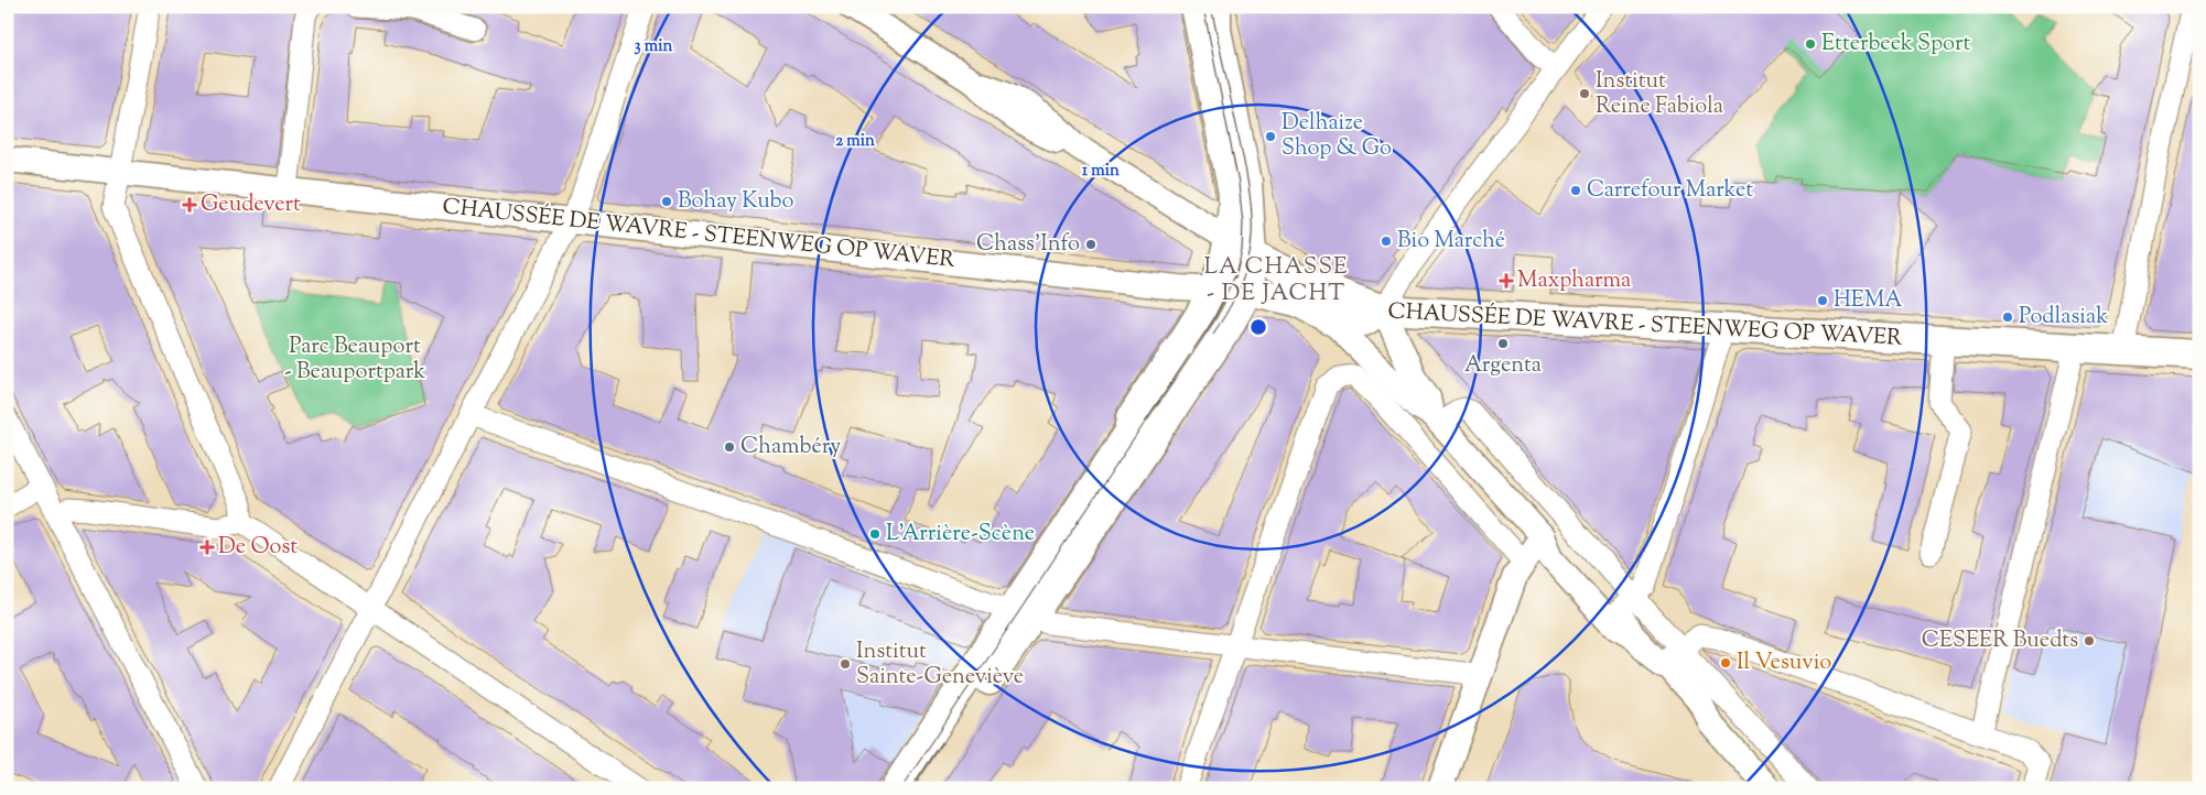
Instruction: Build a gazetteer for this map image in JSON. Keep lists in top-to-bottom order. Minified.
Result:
{"streets":{"main road":["CHAUSSÉE DE WAVRE - STEENWEG OP WAVER"]},"districts":["LA CHASSE - DE JACHT"],"parks":["Parc Beauport - Beauportpark"],"places":{"other":["Etterbeek Sport","Institut Reine Fabiola","Delhaize Shop & Go","Carrefour Market","Bohay Kubo","Bio Marché","Chass'Info","HEMA","Podlasiak","Argenta","Chambéry","L'Arrière-Scène","CESEER Buedts","Il Vesuvio","Institut Sainte-Geneviève"],"health":["Geudevert","Maxpharma","De Oost"]},"rings":["3 min","2 min","1 min"]}
